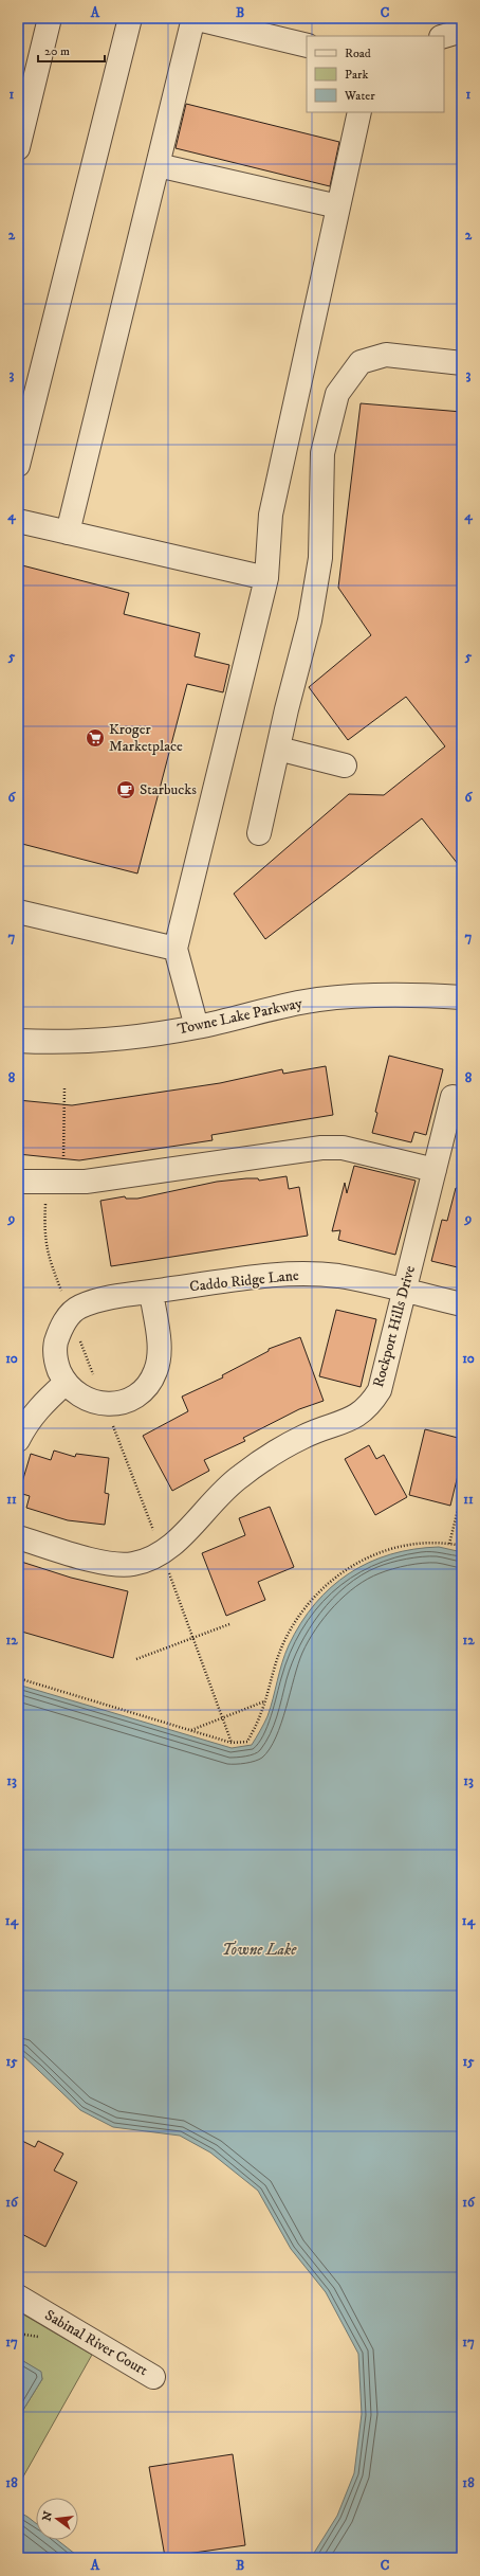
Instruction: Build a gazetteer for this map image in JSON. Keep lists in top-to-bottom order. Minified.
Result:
{"streets":{"street":["Towne Lake Parkway","Caddo Ridge Lane","Rockport Hills Drive","Sabinal River Court"]},"crossings":[["Caddo Ridge Lane","Rockport Hills Drive"]],"water":["Towne Lake"],"places":{"supermarket":["Kroger Marketplace"],"cafe":["Starbucks"]},"legend":["Road","Park","Water"],"scale_bar":"20 m","north":"left","grid":{"columns":["A","B","C"],"rows":["1","2","3","4","5","6","7","8","9","10","11","12","13","14","15","16","17","18"]}}
